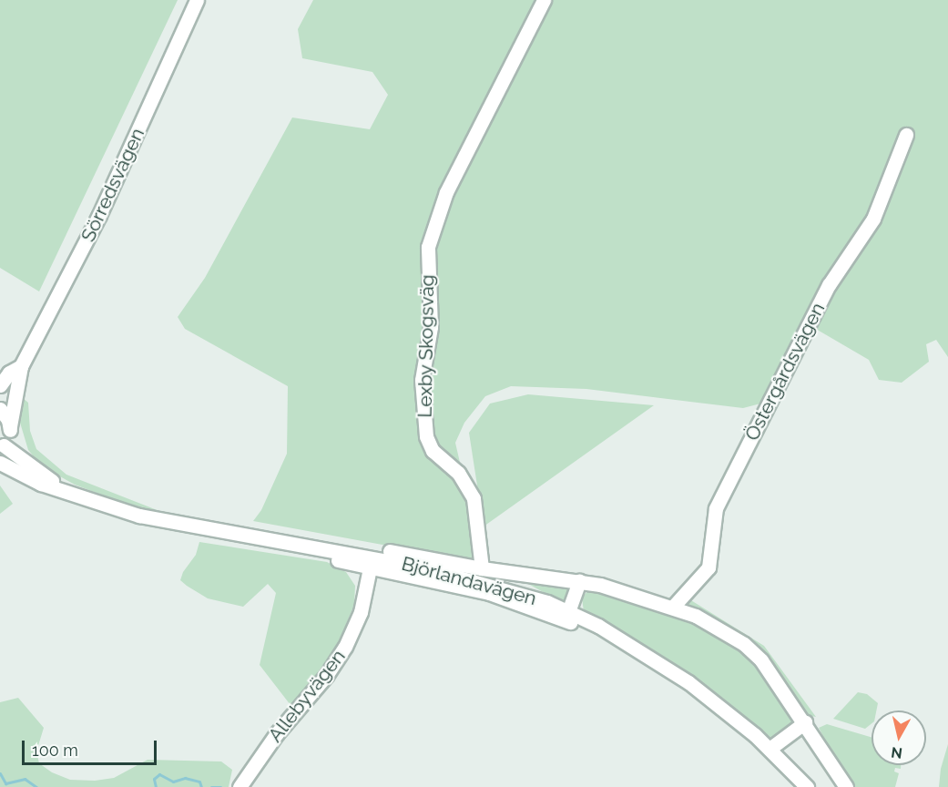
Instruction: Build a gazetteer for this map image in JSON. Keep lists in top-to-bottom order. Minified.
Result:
{"streets":{"street":["Sörredsvägen","Lexby Skogsväg","Östergårdsvägen","Björlandavägen","Allebyvägen"]},"crossings":[["Sörredsvägen","Björlandavägen"],["Lexby Skogsväg","Björlandavägen"],["Björlandavägen","Allebyvägen"]],"scale_bar":"100 m","north":"bottom"}
